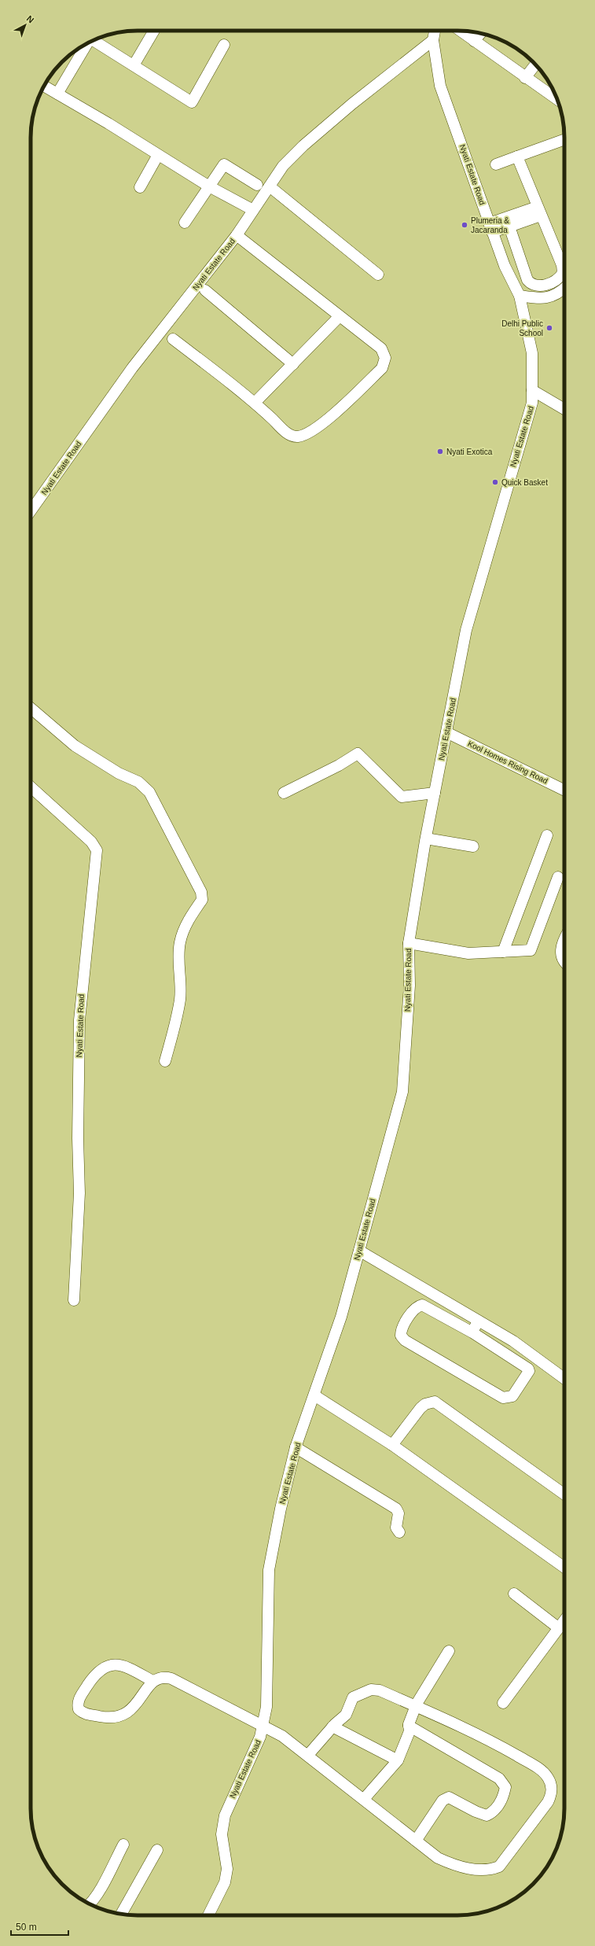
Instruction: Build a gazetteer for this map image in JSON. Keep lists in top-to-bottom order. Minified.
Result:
{"streets":{"street":["Nyati Estate Road","Kool Homes Rising Road"]},"crossings":[["Nyati Estate Road","Kool Homes Rising Road"]],"places":["Plumeria & Jacaranda","Delhi Public School","Nyati Exotica","Quick Basket"],"scale_bar":"50 m","north":"top right"}
